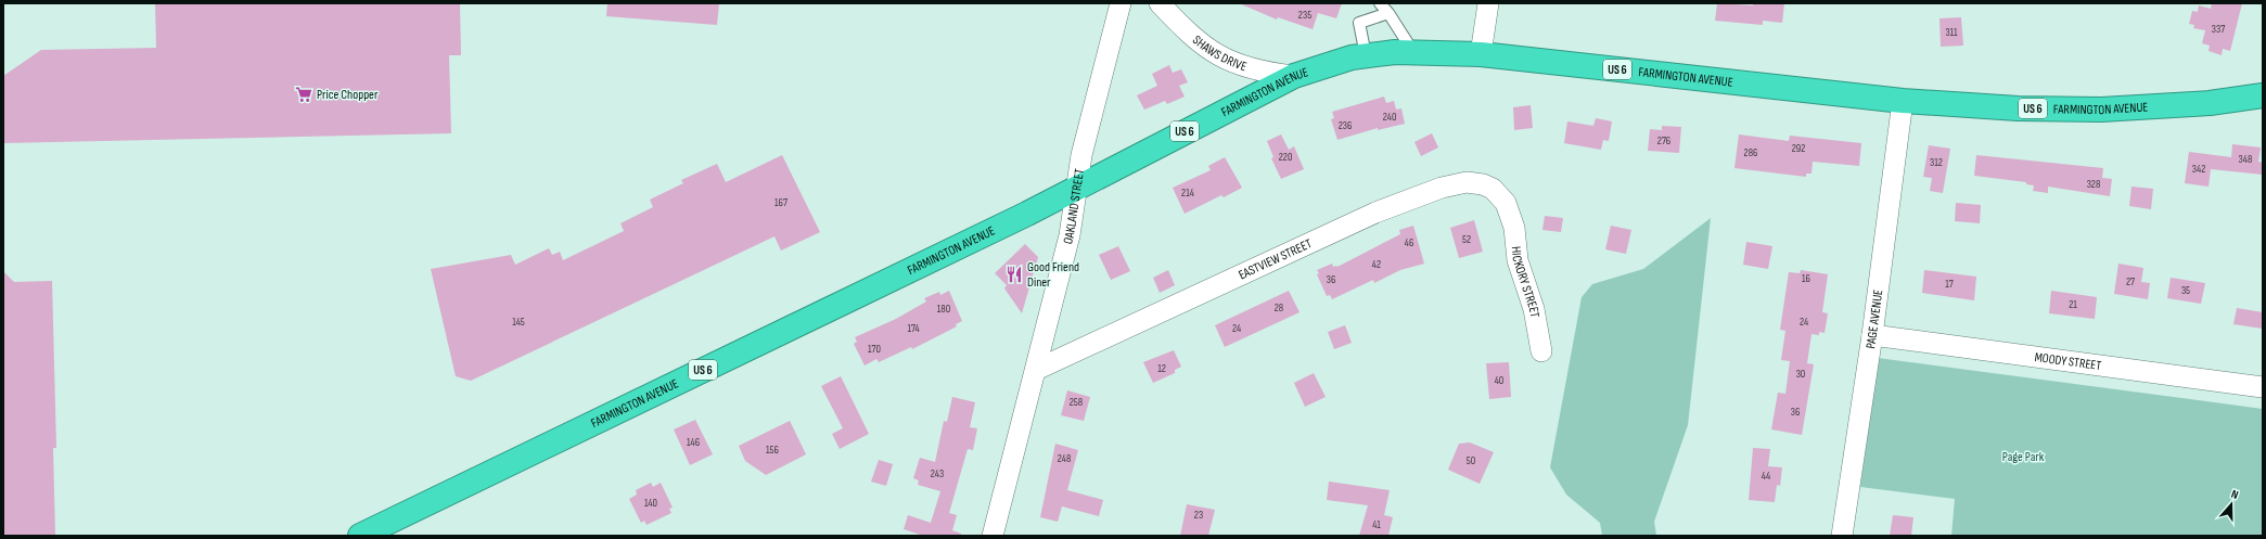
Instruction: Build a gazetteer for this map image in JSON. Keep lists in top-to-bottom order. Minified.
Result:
{"streets":{"highway":["US 6","FARMINGTON AVENUE"],"street":["SHAWS DRIVE","OAKLAND STREET","EASTVIEW STREET","HICKORY STREET","PAGE AVENUE","MOODY STREET"]},"crossings":[["SHAWS DRIVE","FARMINGTON AVENUE"],["FARMINGTON AVENUE","OAKLAND STREET"],["FARMINGTON AVENUE","PAGE AVENUE"],["OAKLAND STREET","EASTVIEW STREET"],["EASTVIEW STREET","HICKORY STREET"],["PAGE AVENUE","MOODY STREET"]],"parks":["Page Park"],"places":{"supermarket":["Price Chopper"],"restaurant":["Good Friend Diner"]},"house_numbers":["235","337","311","240","236","276","292","286","220","348","312","342","328","214","167","52","46","42","16","36","27","17","35","21","28","180","145","24","174","24","170","12","30","40","258","36","146","156","248","50","243","44","140","23","41"],"north":"top"}
